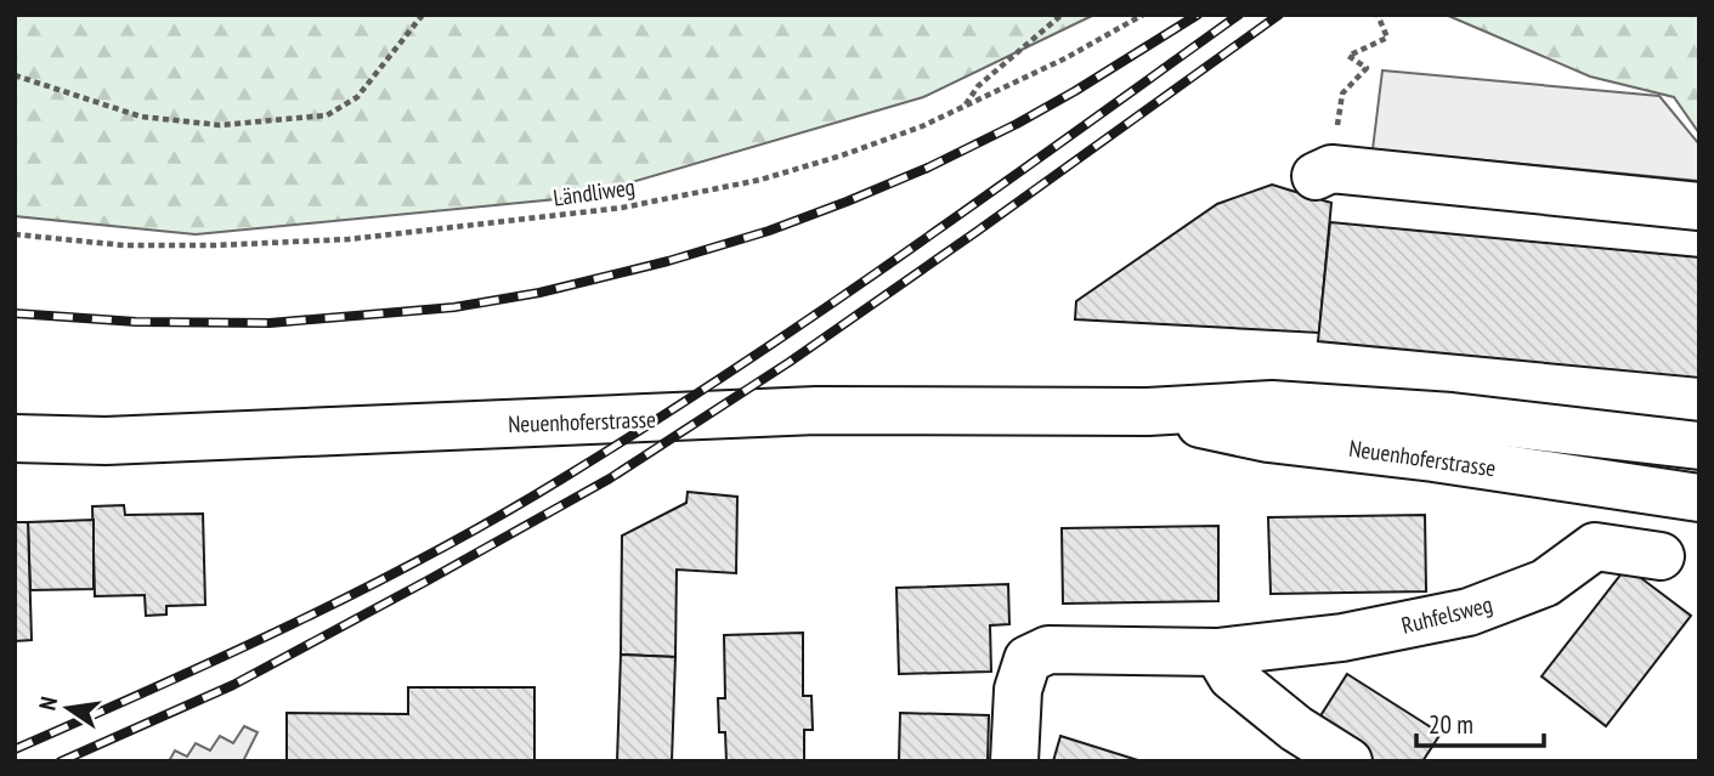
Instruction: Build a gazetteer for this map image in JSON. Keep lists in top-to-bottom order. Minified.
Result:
{"streets":{"main road":["Neuenhoferstrasse","Ruhfelsweg"],"path":["Ländliweg"]},"scale_bar":"20 m","north":"left"}
